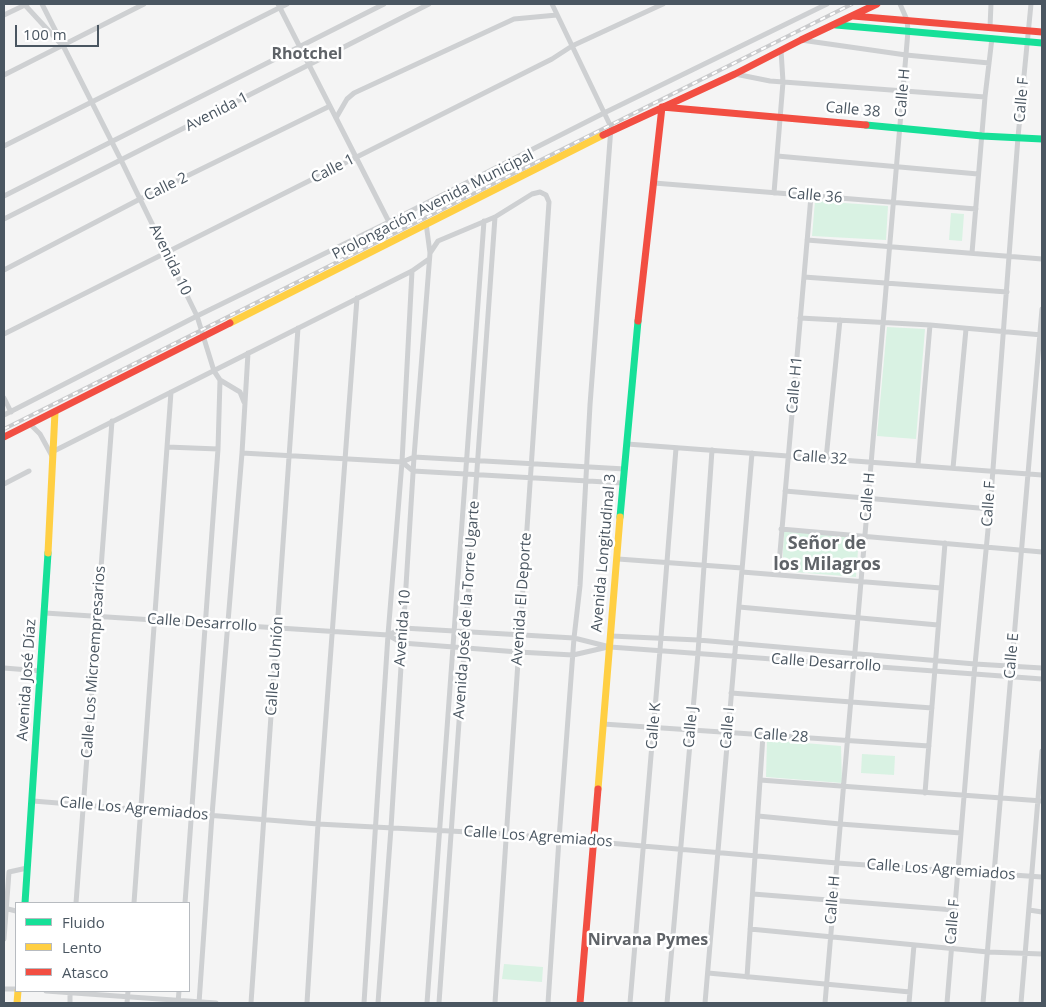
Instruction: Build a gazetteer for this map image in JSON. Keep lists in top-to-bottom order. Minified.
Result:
{"streets":{"street":["Calle H","Calle F","Calle 38","Avenida 1","Calle 1","Calle 2","Calle 36","Prolongación Avenida Municipal","Avenida 10","Calle H1","Calle 32","Avenida Longitudinal 3","Avenida El Deporte","Avenida José de la Torre Ugarte","Calle Desarrollo","Calle E","Calle Los Microempresarios","Calle La Unión","Avenida José Díaz","Calle K","Calle J","Calle I","Calle 28","Calle Los Agremiados"]},"crossings":[["Calle H","Calle 38"],["Calle H","Calle 36"],["Calle H","Calle 32"],["Calle H","Calle Desarrollo"],["Calle H","Calle 28"],["Calle H","Calle Los Agremiados"],["Calle F","Calle 38"],["Calle F","Calle 32"],["Calle F","Calle Desarrollo"],["Calle F","Calle Los Agremiados"],["Calle 38","Prolongación Avenida Municipal"],["Calle 38","Avenida Longitudinal 3"],["Avenida 1","Avenida 10"],["Calle 1","Avenida 10"],["Calle 2","Avenida 10"],["Calle 36","Calle H1"],["Calle 36","Avenida Longitudinal 3"],["Prolongación Avenida Municipal","Avenida 10"],["Prolongación Avenida Municipal","Avenida Longitudinal 3"],["Prolongación Avenida Municipal","Avenida José Díaz"],["Avenida 10","Calle Desarrollo"],["Avenida 10","Calle Los Agremiados"],["Calle H1","Calle 32"],["Calle 32","Avenida Longitudinal 3"],["Calle 32","Calle E"],["Calle 32","Calle K"],["Calle 32","Calle J"],["Calle 32","Calle I"],["Avenida Longitudinal 3","Calle Desarrollo"],["Avenida Longitudinal 3","Calle 28"],["Avenida Longitudinal 3","Calle Los Agremiados"],["Avenida El Deporte","Avenida José de la Torre Ugarte"],["Avenida El Deporte","Calle Desarrollo"],["Avenida El Deporte","Calle Los Agremiados"],["Avenida José de la Torre Ugarte","Calle Desarrollo"],["Avenida José de la Torre Ugarte","Calle Los Agremiados"],["Calle Desarrollo","Calle E"],["Calle Desarrollo","Calle Los Microempresarios"],["Calle Desarrollo","Calle La Unión"],["Calle Desarrollo","Avenida José Díaz"],["Calle Desarrollo","Calle K"],["Calle Desarrollo","Calle J"],["Calle Desarrollo","Calle I"],["Calle E","Calle Los Agremiados"],["Calle Los Microempresarios","Calle Los Agremiados"],["Calle La Unión","Calle Los Agremiados"],["Avenida José Díaz","Calle Los Agremiados"],["Calle K","Calle 28"],["Calle K","Calle Los Agremiados"],["Calle J","Calle 28"],["Calle J","Calle Los Agremiados"],["Calle I","Calle 28"],["Calle I","Calle Los Agremiados"]],"districts":["Rhotchel","Señor de los Milagros","Nirvana Pymes"],"legend":["Fluido","Lento","Atasco"],"scale_bar":"100 m"}
